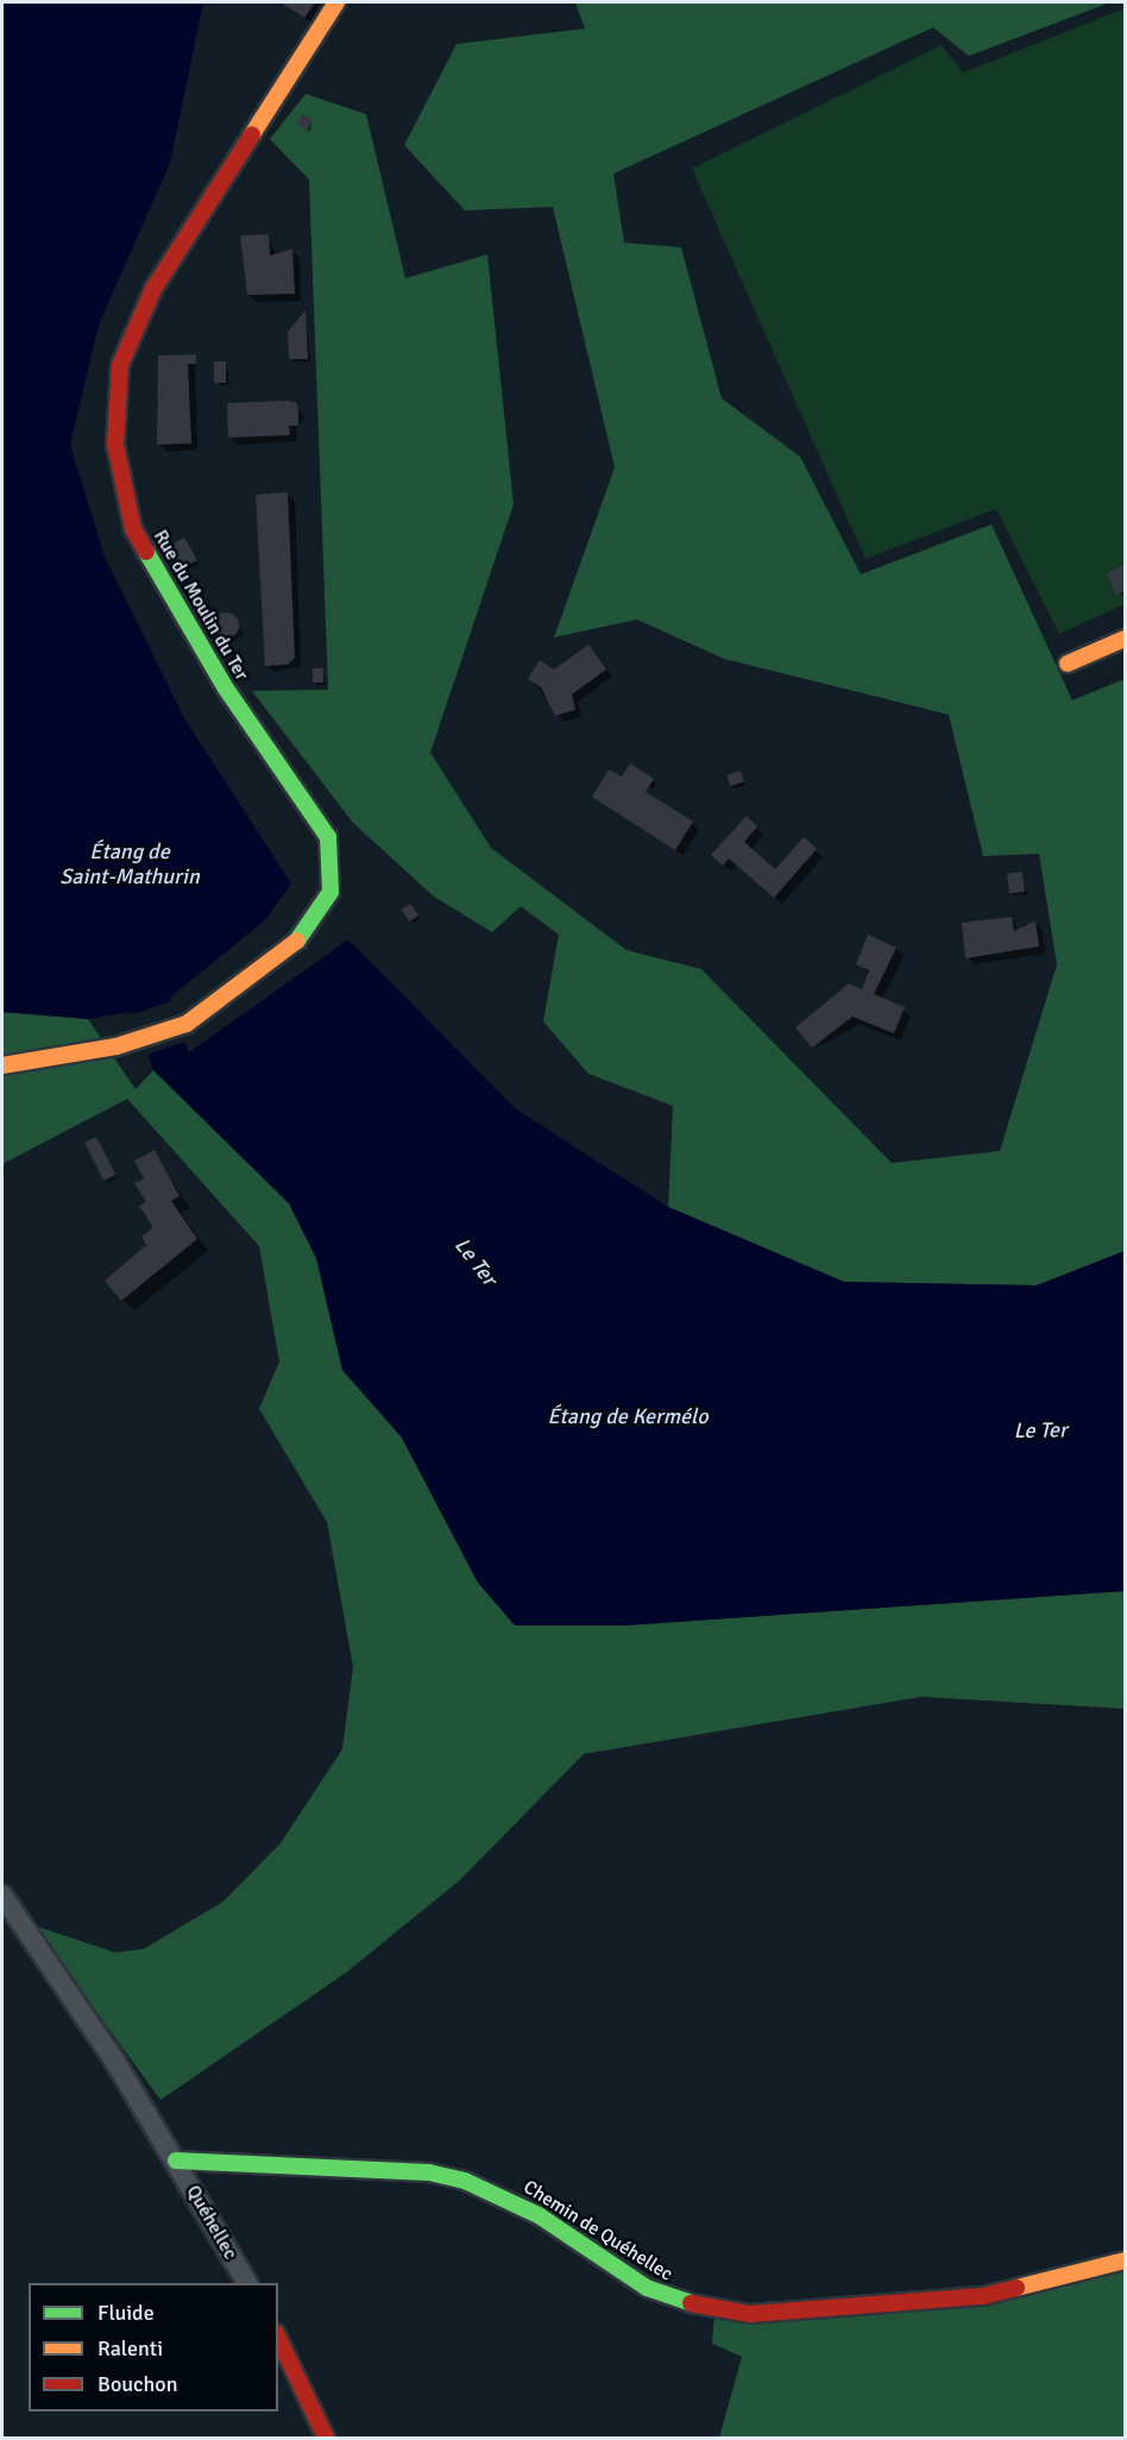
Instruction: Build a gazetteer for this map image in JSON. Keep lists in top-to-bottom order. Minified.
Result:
{"streets":{"street":["Rue du Moulin du Ter","Quéhellec","Chemin de Quéhellec"]},"crossings":[["Quéhellec","Chemin de Quéhellec"]],"water":["Étang de Saint-Mathurin","Le Ter","Étang de Kermélo"],"legend":["Fluide","Ralenti","Bouchon"]}
